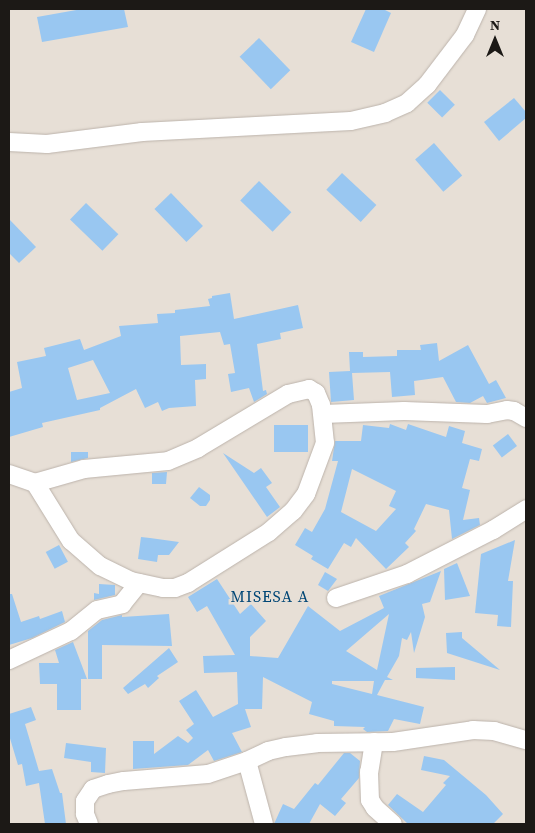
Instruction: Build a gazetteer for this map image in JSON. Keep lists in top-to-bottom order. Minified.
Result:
{"districts":["MISESA A"],"north":"top"}
